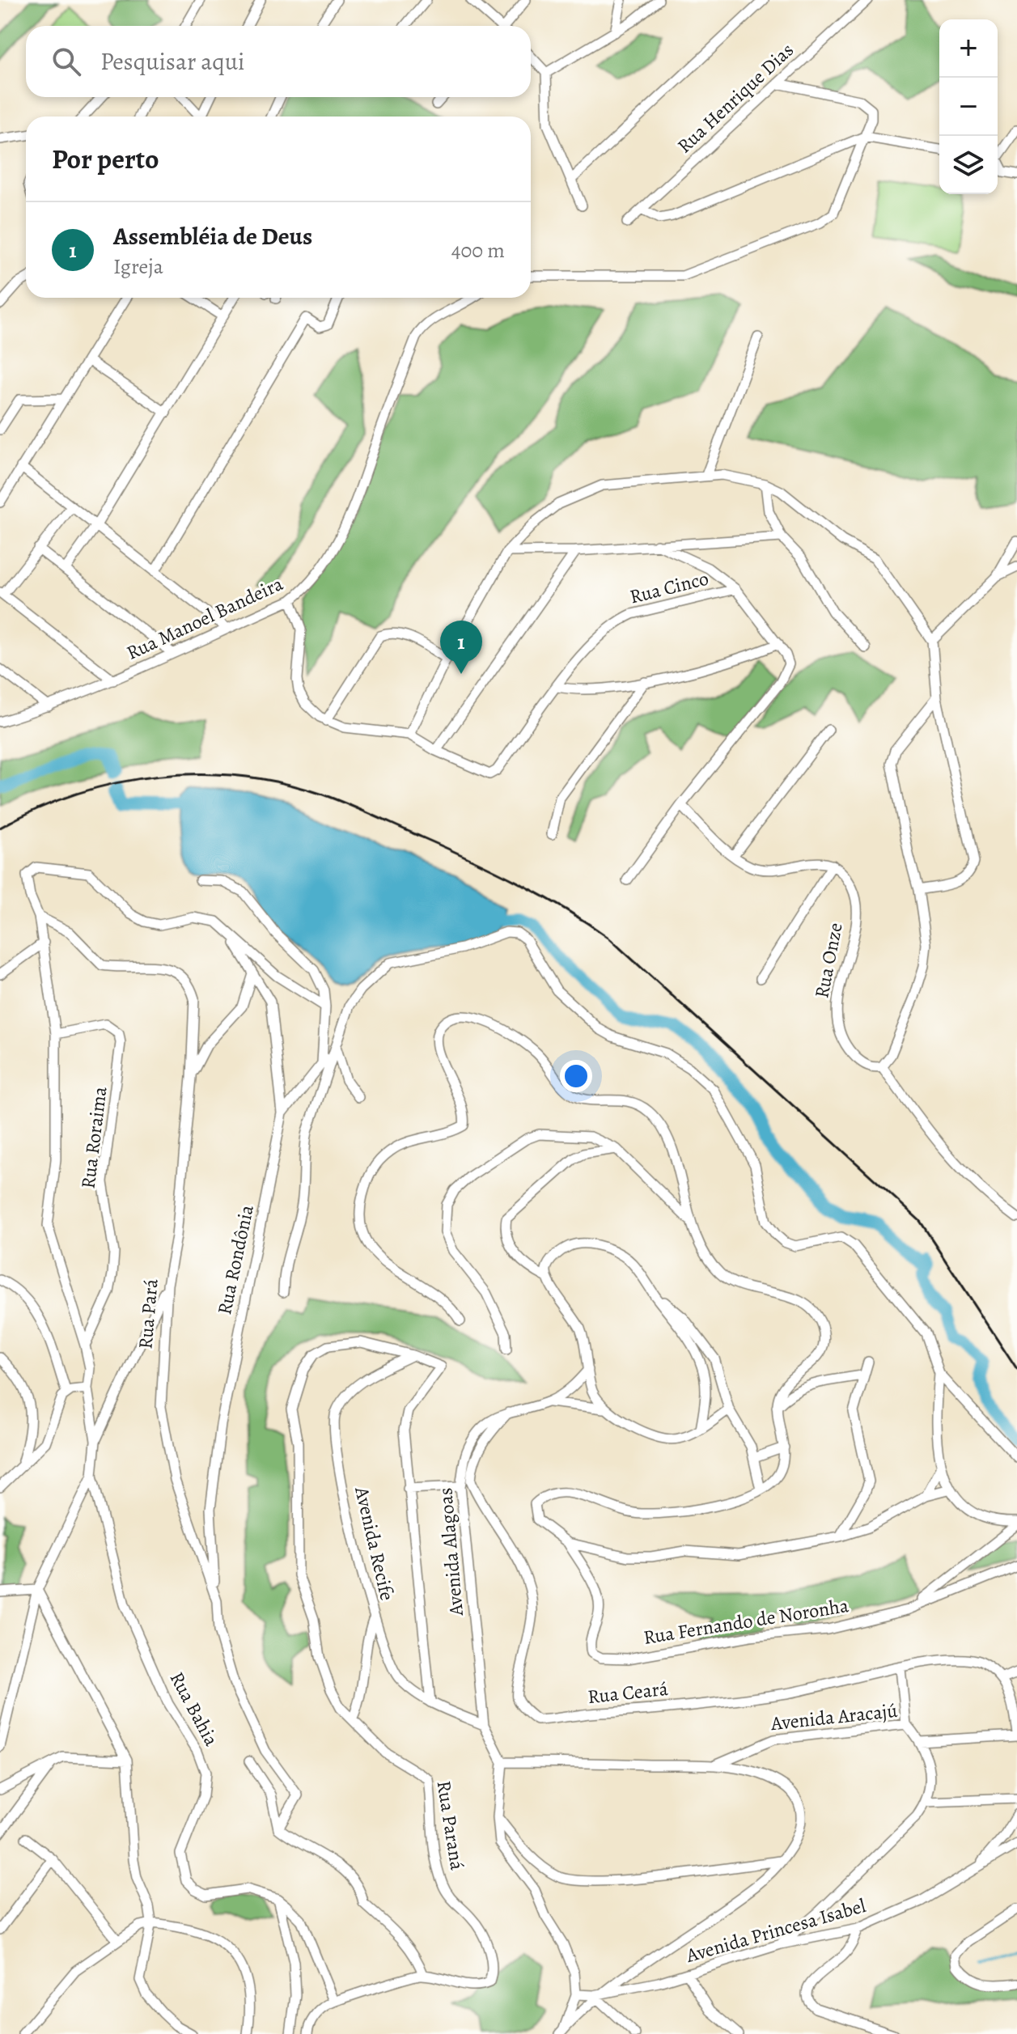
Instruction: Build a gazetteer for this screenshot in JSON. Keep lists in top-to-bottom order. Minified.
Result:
{"streets":{"street":["Rua Henrique Dias","Rua Cinco","Rua Manoel Bandeira","Rua Onze","Rua Roraima","Rua Rondônia","Rua Pará","Avenida Recife","Avenida Alagoas","Rua Fernando de Noronha","Rua Ceará","Rua Bahia","Avenida Aracajú","Rua Paraná","Avenida Princesa Isabel"]},"crossings":[["Rua Rondônia","Rua Pará"],["Rua Pará","Rua Bahia"],["Avenida Recife","Avenida Alagoas"],["Avenida Alagoas","Rua Ceará"]],"page":{"map_buttons":["+","−"],"search":"Pesquisar aqui","heading":"Por perto","list":[{"mark":"1","name":"Assembléia de Deus","note":"Igreja","value":"400 m"}],"pins":"1"}}
